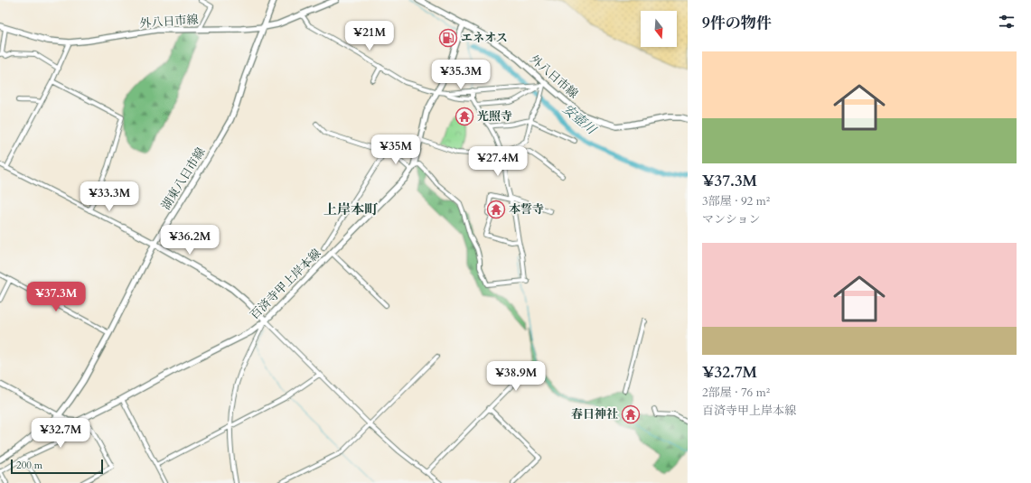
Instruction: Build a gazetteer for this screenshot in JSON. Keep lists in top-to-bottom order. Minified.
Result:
{"streets":{"main road":["外八日市線","湖東八日市線","百済寺甲上岸本線"]},"crossings":[["外八日市線","湖東八日市線"],["外八日市線","百済寺甲上岸本線"],["湖東八日市線","百済寺甲上岸本線"]],"districts":["上岸本町"],"water":["安壺川"],"places":{"fuel station":["エネオス"],"temple":["光照寺","本誓寺","春日神社"]},"scale_bar":"200 m","north":"bottom","page":{"heading":"9件の物件","price":["¥21M","¥35.3M","¥35M","¥27.4M","¥33.3M","¥36.2M","¥37.3M","¥38.9M","¥32.7M"],"list":[{"name":"¥37.3M","note":"3部屋 · 92 m² · マンション"},{"name":"¥32.7M","note":"2部屋 · 76 m² · 百済寺甲上岸本線"}],"scale":"200 m"}}
